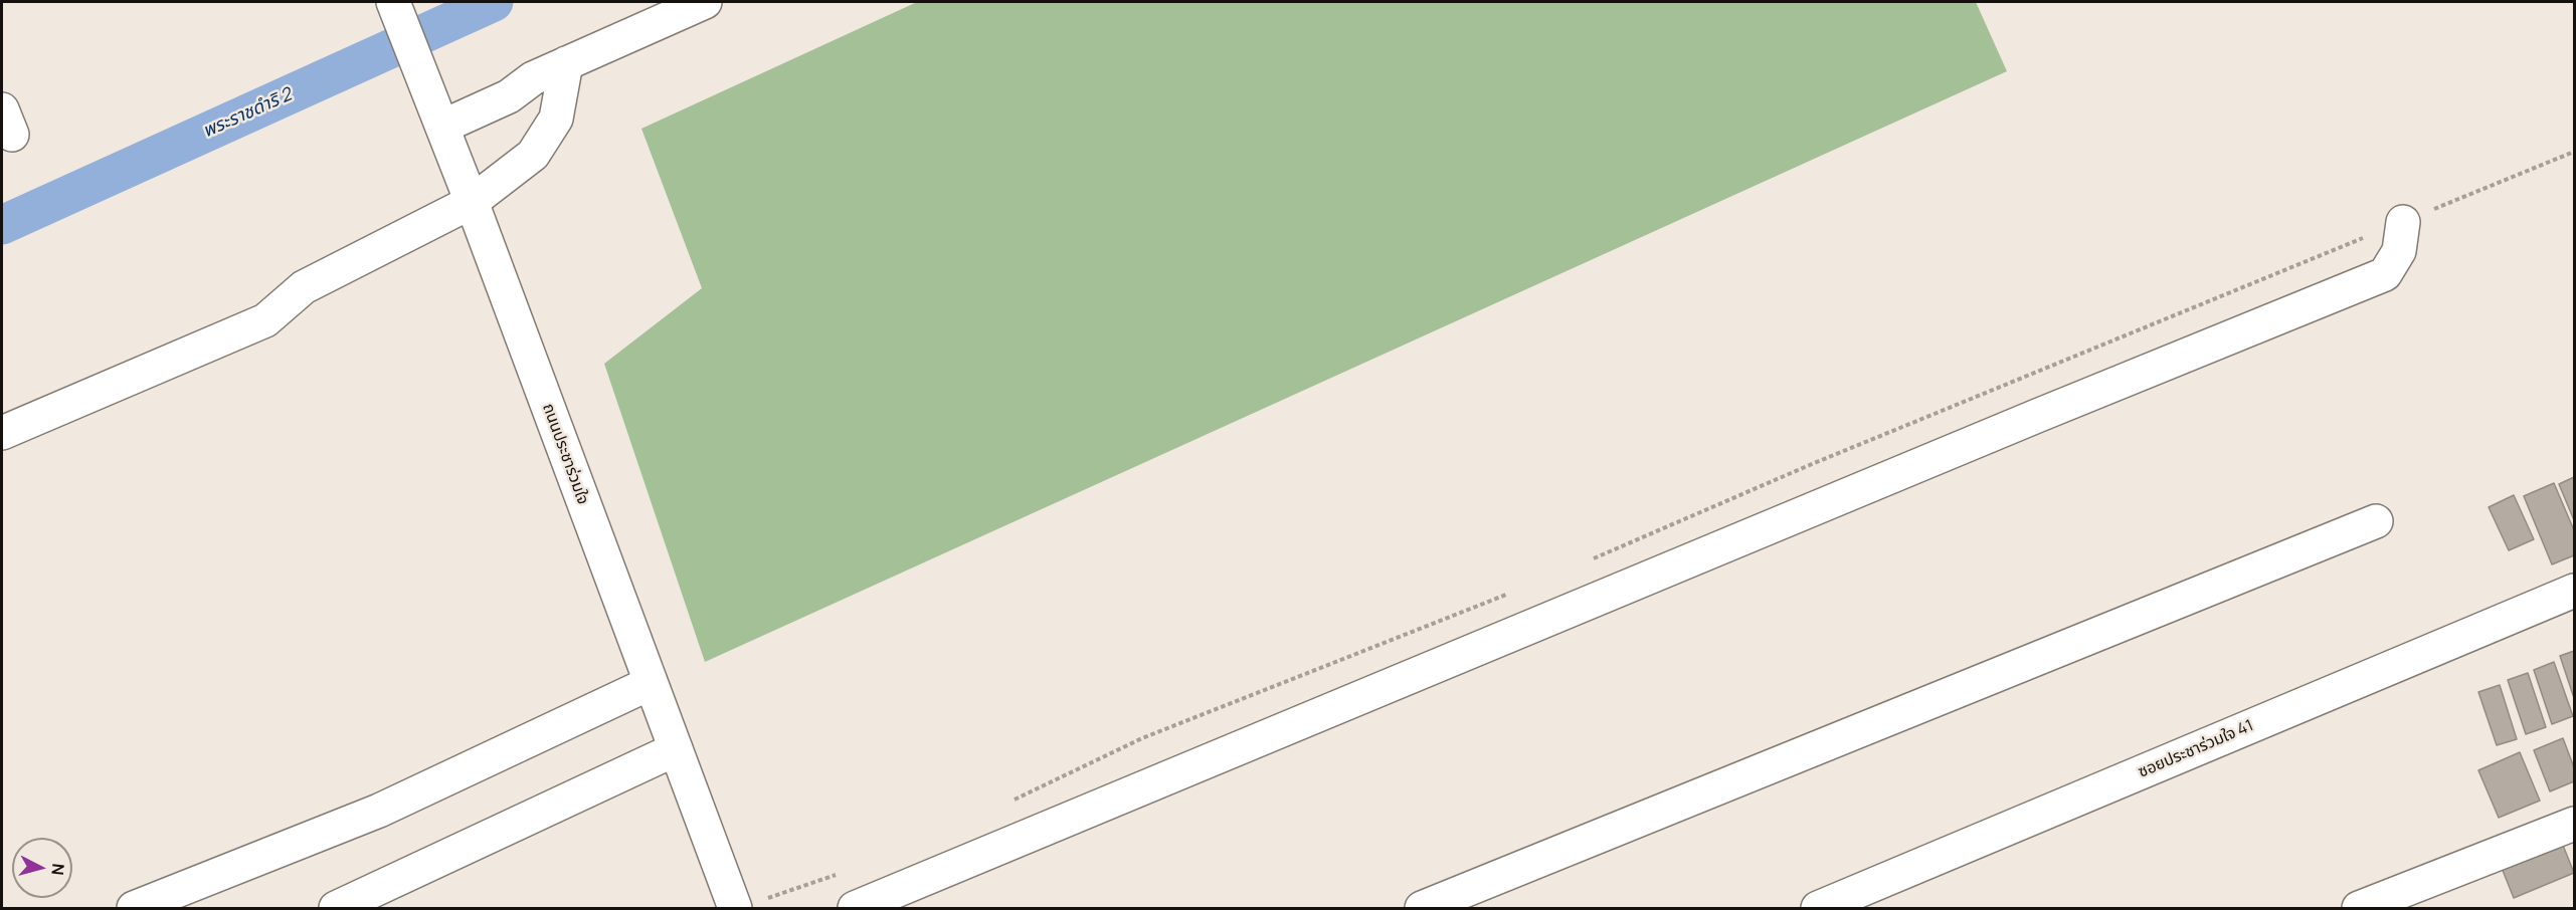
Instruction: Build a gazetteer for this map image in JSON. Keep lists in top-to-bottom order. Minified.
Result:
{"streets":{"street":["ถนนประชาร่วมใจ","ซอยประชาร่วมใจ 41"]},"water":["พระราชดำริ 2"],"north":"right"}
